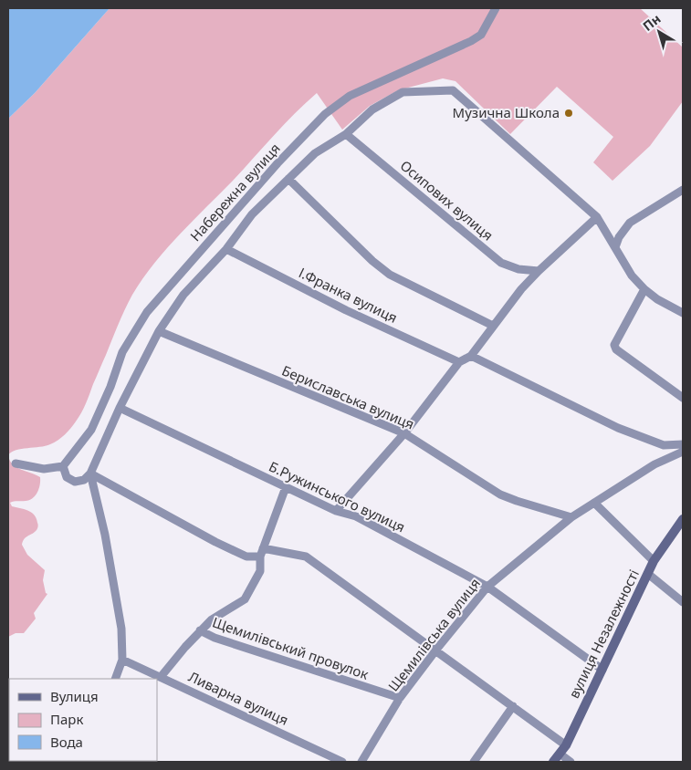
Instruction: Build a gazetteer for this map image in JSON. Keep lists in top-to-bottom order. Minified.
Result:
{"streets":{"street":["Набережна вулиця","Осипових вулиця","І.Франка вулиця","Бериславська вулиця","Б.Ружинського вулиця","вулиця Незалежності","Щемилівська вулиця","Щемилівський провулок","Ливарна вулиця"]},"crossings":[["Бериславська вулиця","Щемилівська вулиця"],["Б.Ружинського вулиця","вулиця Незалежності"],["Б.Ружинського вулиця","Щемилівська вулиця"],["Щемилівська вулиця","Щемилівський провулок"]],"places":["Музична Школа"],"legend":["Вулиця","Парк","Вода"],"north":"top left"}
